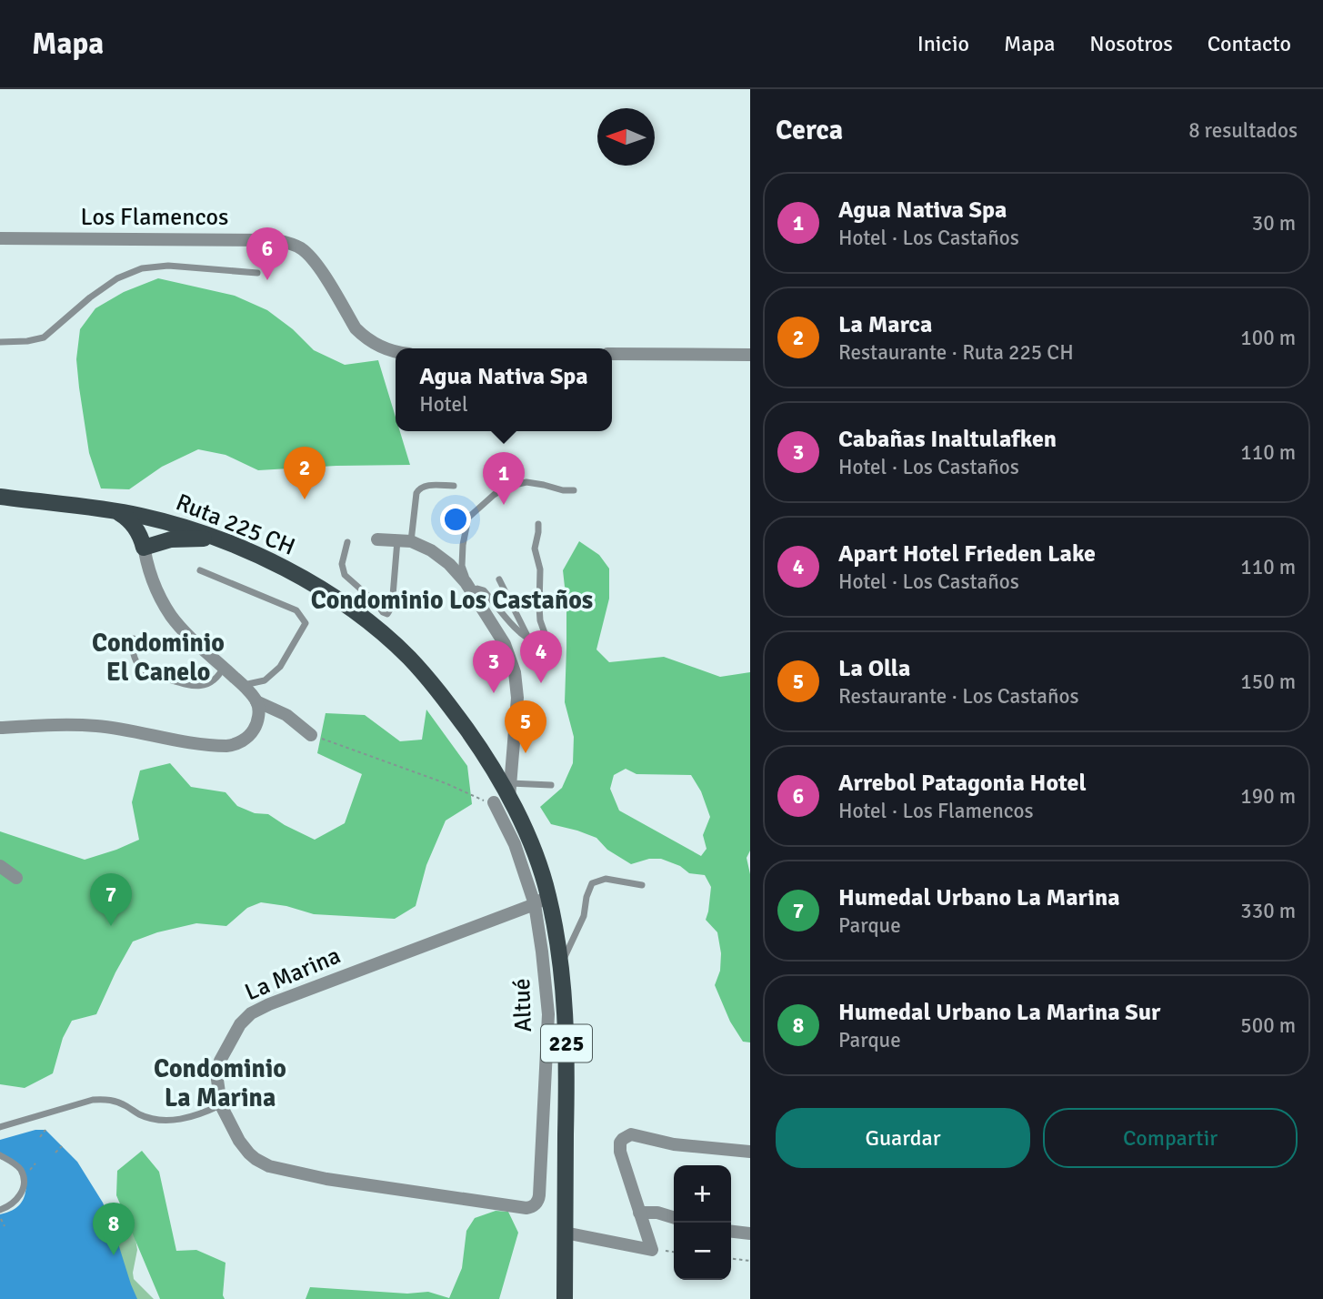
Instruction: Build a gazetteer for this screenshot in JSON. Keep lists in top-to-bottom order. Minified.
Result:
{"streets":{"main road":["Ruta 225 CH","225"],"street":["Los Flamencos","La Marina","Altué"]},"crossings":[["Ruta 225 CH","225"],["La Marina","Altué"],["La Marina","225"],["Altué","225"]],"districts":["Condominio Los Castaños","Condominio El Canelo","Condominio La Marina"],"north":"left","page":{"header":"Mapa","nav":["Inicio","Mapa","Nosotros","Contacto"],"heading":["Cerca","8 resultados"],"list":[{"mark":"1","name":"Agua Nativa Spa","note":"Hotel · Los Castaños","value":"30 m"},{"mark":"2","name":"La Marca","note":"Restaurante · Ruta 225 CH","value":"100 m"},{"mark":"3","name":"Cabañas Inaltulafken","note":"Hotel · Los Castaños","value":"110 m"},{"mark":"4","name":"Apart Hotel Frieden Lake","note":"Hotel · Los Castaños","value":"110 m"},{"mark":"5","name":"La Olla","note":"Restaurante · Los Castaños","value":"150 m"},{"mark":"6","name":"Arrebol Patagonia Hotel","note":"Hotel · Los Flamencos","value":"190 m"},{"mark":"7","name":"Humedal Urbano La Marina","note":"Parque","value":"330 m"},{"mark":"8","name":"Humedal Urbano La Marina Sur","note":"Parque","value":"500 m"}],"pins":["6","2","1","4","3","5","7","8"],"popup":["Agua Nativa Spa","Hotel"],"buttons":["Guardar","Compartir"],"map_buttons":["+","−"]}}
